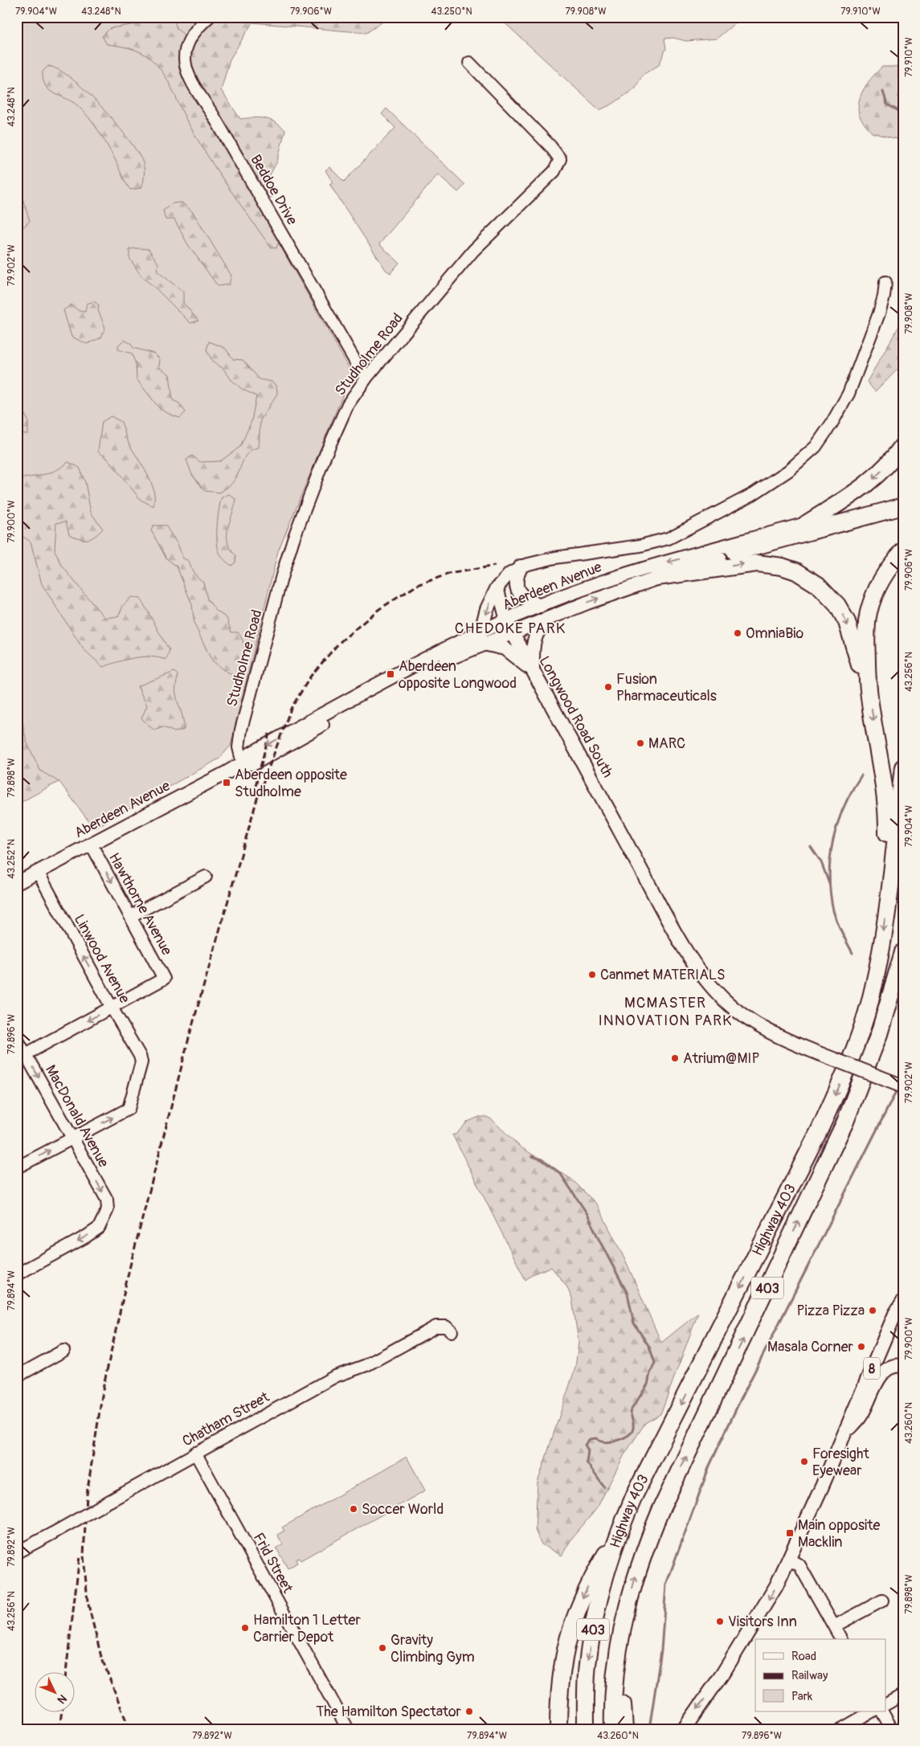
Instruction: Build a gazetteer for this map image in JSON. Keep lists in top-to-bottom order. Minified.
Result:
{"streets":{"highway":["Highway 403","403"],"main road":["Aberdeen Avenue","Longwood Road South","8"],"street":["Beddoe Drive","Studholme Road","Hawthorne Avenue","Linwood Avenue","MacDonald Avenue","Chatham Street","Frid Street"]},"crossings":[["Beddoe Drive","Studholme Road"],["Studholme Road","Aberdeen Avenue"],["Aberdeen Avenue","Longwood Road South"],["Aberdeen Avenue","Hawthorne Avenue"],["Aberdeen Avenue","Linwood Avenue"],["Hawthorne Avenue","Linwood Avenue"],["Linwood Avenue","MacDonald Avenue"],["Chatham Street","Frid Street"]],"one_way":["Hawthorne Avenue","Linwood Avenue"],"districts":["CHEDOKE PARK","MCMASTER INNOVATION PARK"],"places":{"other":["OmniaBio","Fusion Pharmaceuticals","MARC","Canmet MATERIALS","Atrium@MIP","Pizza Pizza","Masala Corner","Foresight Eyewear","Soccer World","Visitors Inn","Hamilton 1 Letter Carrier Depot","Gravity Climbing Gym","The Hamilton Spectator"],"transit":["Aberdeen opposite Longwood","Aberdeen opposite Studholme","Main opposite Macklin"]},"legend":["Road","Railway","Park"],"north":"bottom right","coordinates":["79.904°W","43.248°N","79.906°W","43.250°N","79.908°W","79.910°W","79.902°W","79.900°W","43.256°N","79.898°W","43.252°N","79.896°W","79.894°W","43.260°N","79.892°W"]}
